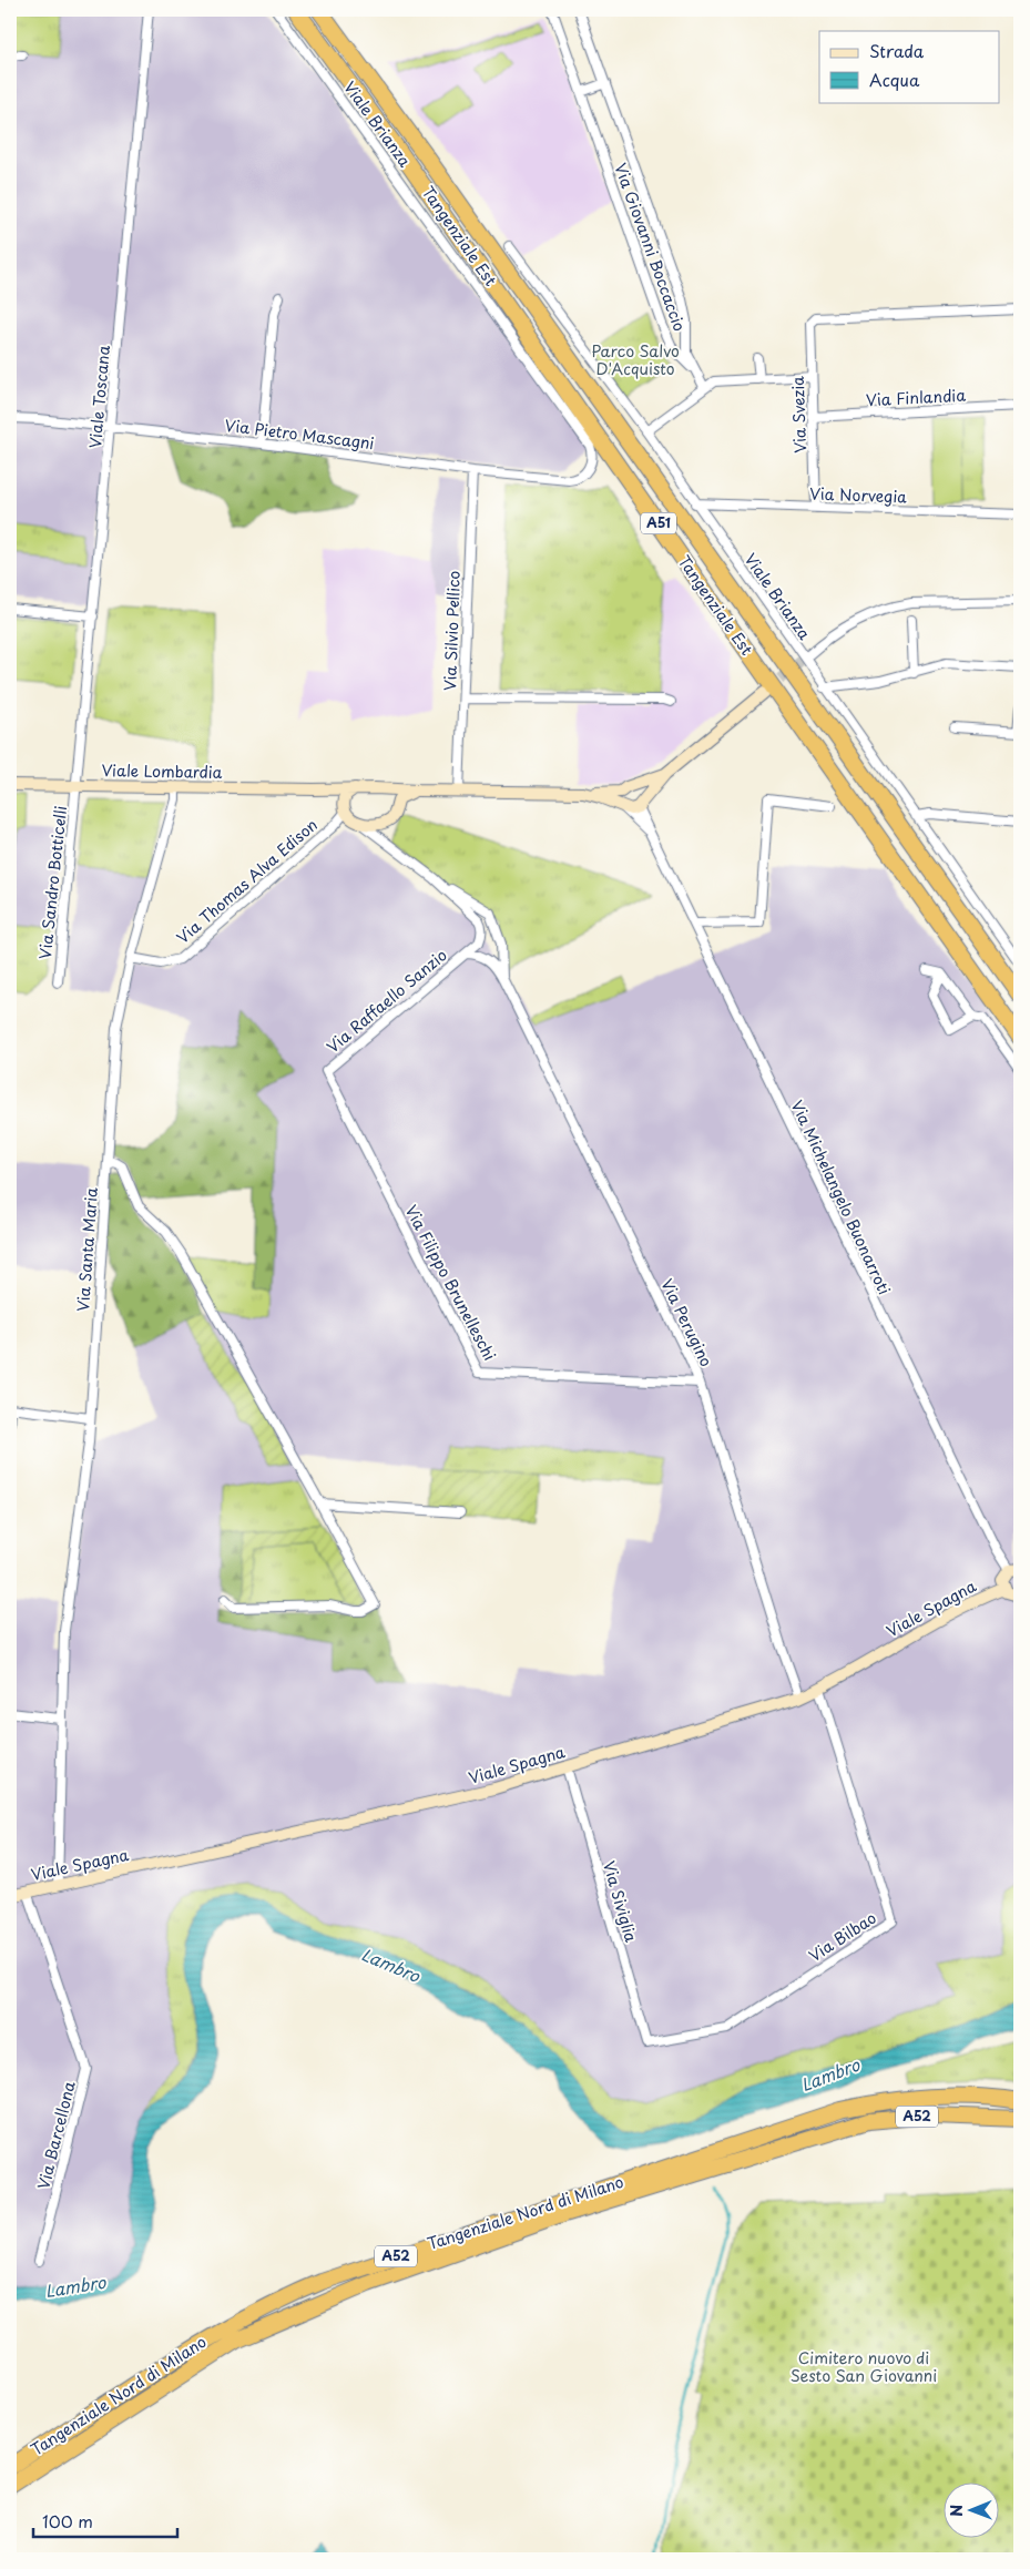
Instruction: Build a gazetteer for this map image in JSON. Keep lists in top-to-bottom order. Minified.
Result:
{"streets":{"highway":["Tangenziale Est","A51","A52","Tangenziale Nord di Milano"],"street":["Viale Brianza","Via Giovanni Boccaccio","Viale Toscana","Via Finlandia","Via Svezia","Via Pietro Mascagni","Via Norvegia","Via Silvio Pellico","Viale Lombardia","Via Thomas Alva Edison","Via Sandro Botticelli","Via Raffaello Sanzio","Via Michelangelo Buonarroti","Via Santa Maria","Via Filippo Brunelleschi","Via Perugino","Viale Spagna","Via Siviglia","Via Bilbao","Via Barcellona"]},"crossings":[["Viale Brianza","Via Pietro Mascagni"],["Viale Brianza","Via Norvegia"],["Viale Toscana","Via Pietro Mascagni"],["Viale Toscana","Viale Lombardia"],["Viale Toscana","Via Sandro Botticelli"],["Via Finlandia","Via Svezia"],["Via Svezia","Via Norvegia"],["Via Pietro Mascagni","Via Silvio Pellico"],["Via Silvio Pellico","Viale Lombardia"],["Viale Lombardia","Via Thomas Alva Edison"],["Viale Lombardia","Via Sandro Botticelli"],["Viale Lombardia","Via Michelangelo Buonarroti"],["Viale Lombardia","Via Santa Maria"],["Viale Lombardia","Via Perugino"],["Via Thomas Alva Edison","Via Santa Maria"],["Via Thomas Alva Edison","Via Perugino"],["Via Raffaello Sanzio","Via Filippo Brunelleschi"],["Via Raffaello Sanzio","Via Perugino"],["Via Santa Maria","Viale Spagna"],["Via Filippo Brunelleschi","Via Perugino"],["Via Perugino","Viale Spagna"],["Viale Spagna","Via Siviglia"],["Viale Spagna","Via Bilbao"],["Viale Spagna","Via Barcellona"],["Via Siviglia","Via Bilbao"]],"water":["Lambro"],"parks":["Parco Salvo D'Acquisto","Cimitero nuovo di Sesto San Giovanni"],"legend":["Strada","Acqua"],"scale_bar":"100 m","north":"left"}
